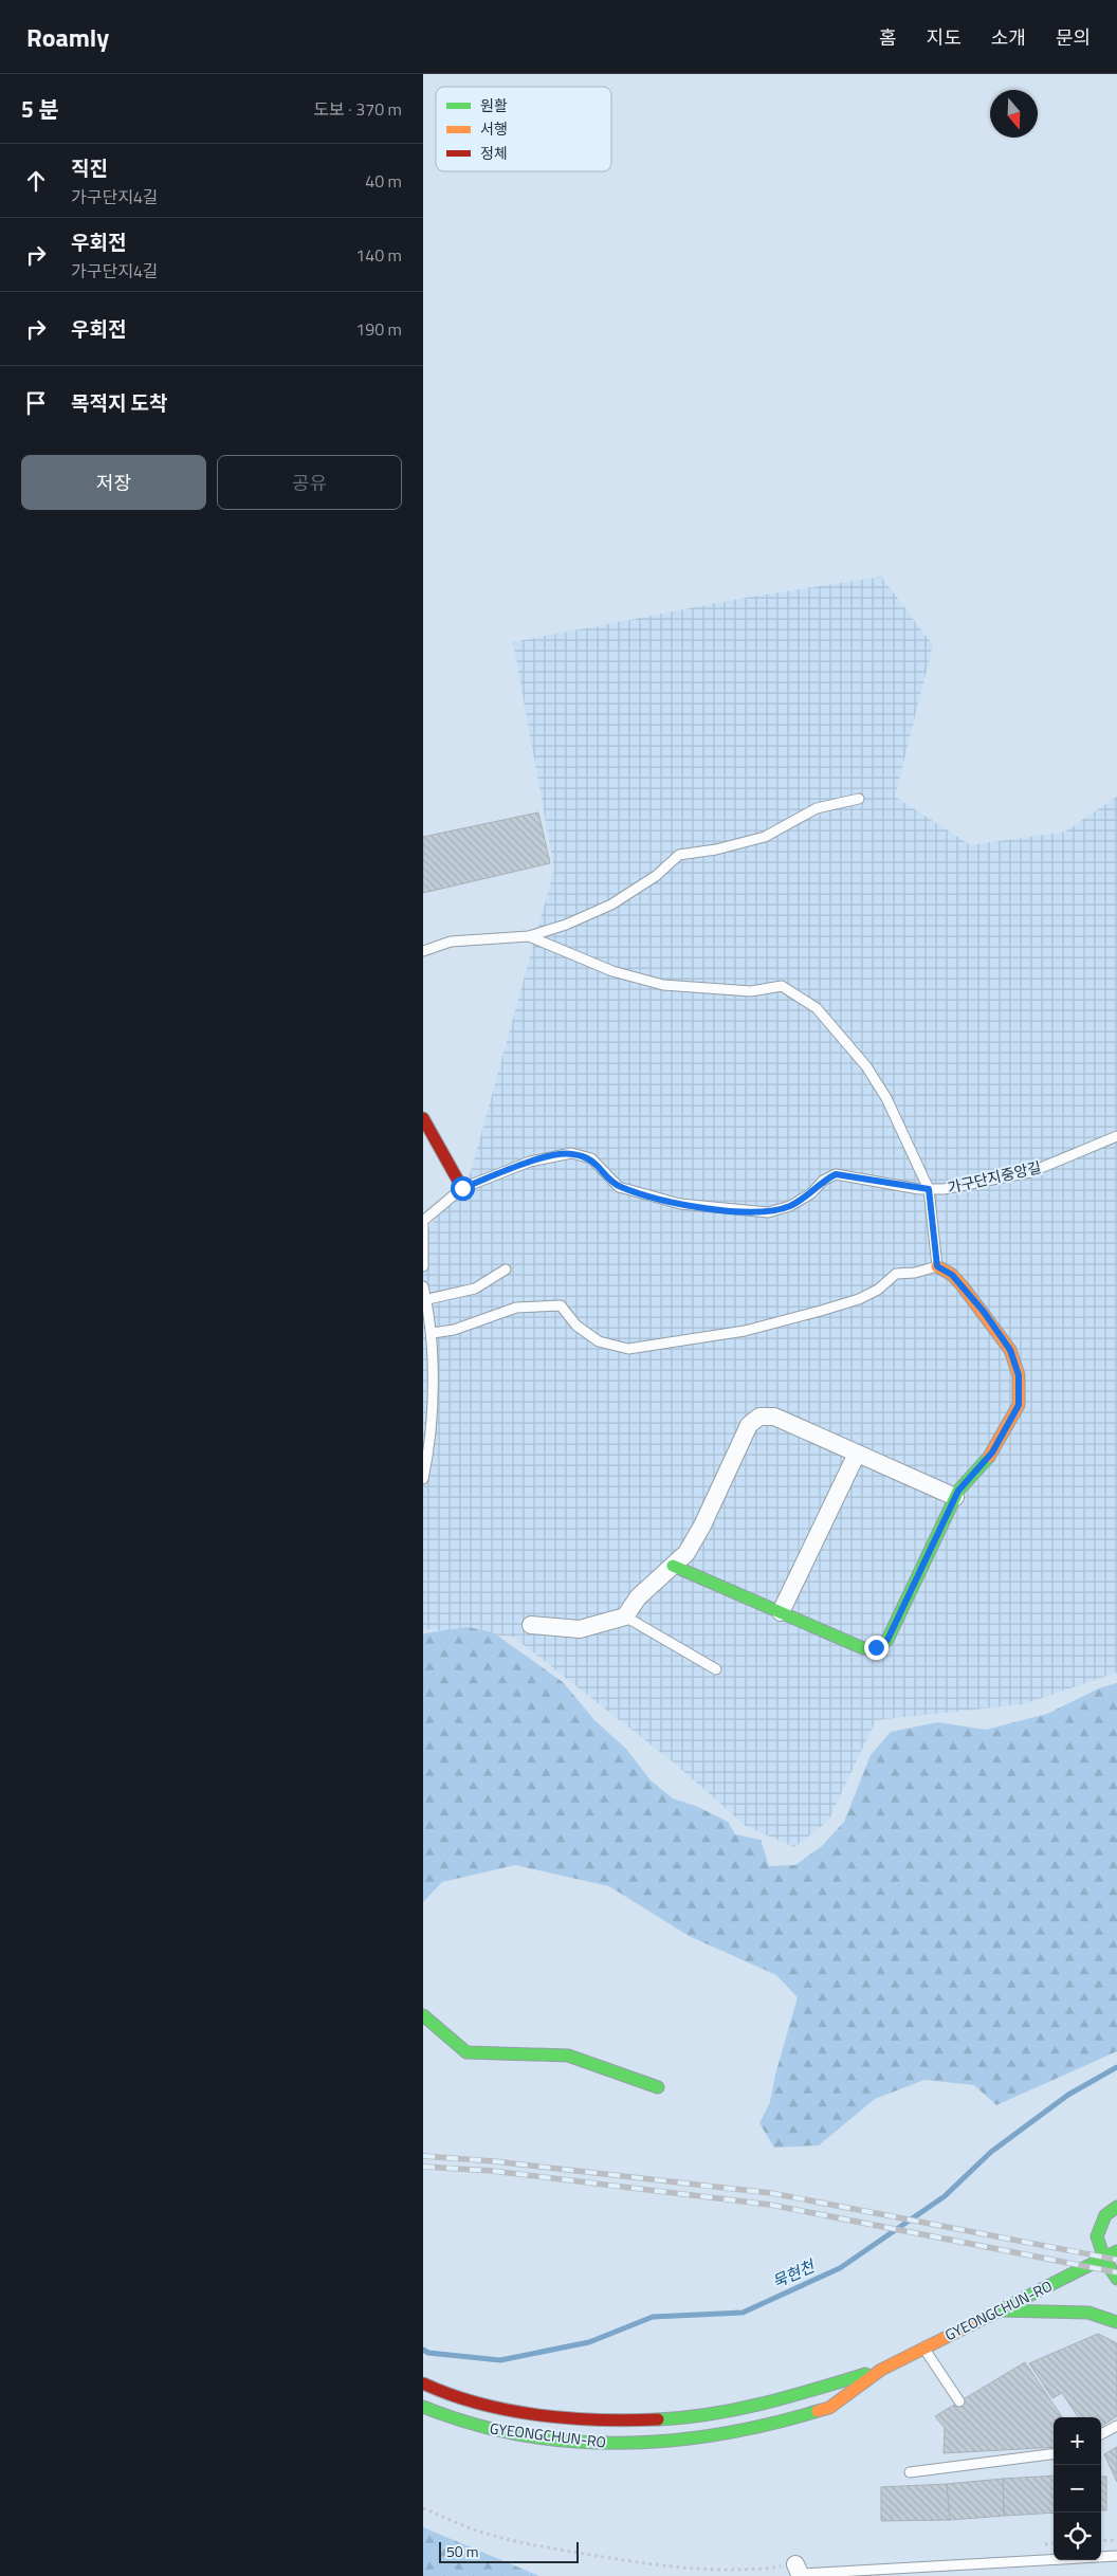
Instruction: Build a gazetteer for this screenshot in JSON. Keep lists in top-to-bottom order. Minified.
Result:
{"streets":{"street":["GYEONGCHUN-RO"],"lane":["가구단지중앙길"]},"water":["묵현천"],"legend":["원활","서행","정체"],"scale_bar":"50 m","north":"bottom","page":{"header":"Roamly","nav":["홈","지도","소개","문의"],"heading":["5 분","도보 · 370 m"],"list":[["직진","가구단지4길","40 m"],["우회전","가구단지4길","140 m"],["우회전","190 m"],"목적지 도착"],"buttons":["저장","공유"],"map_buttons":["+","−"],"scale":"50 m"}}
